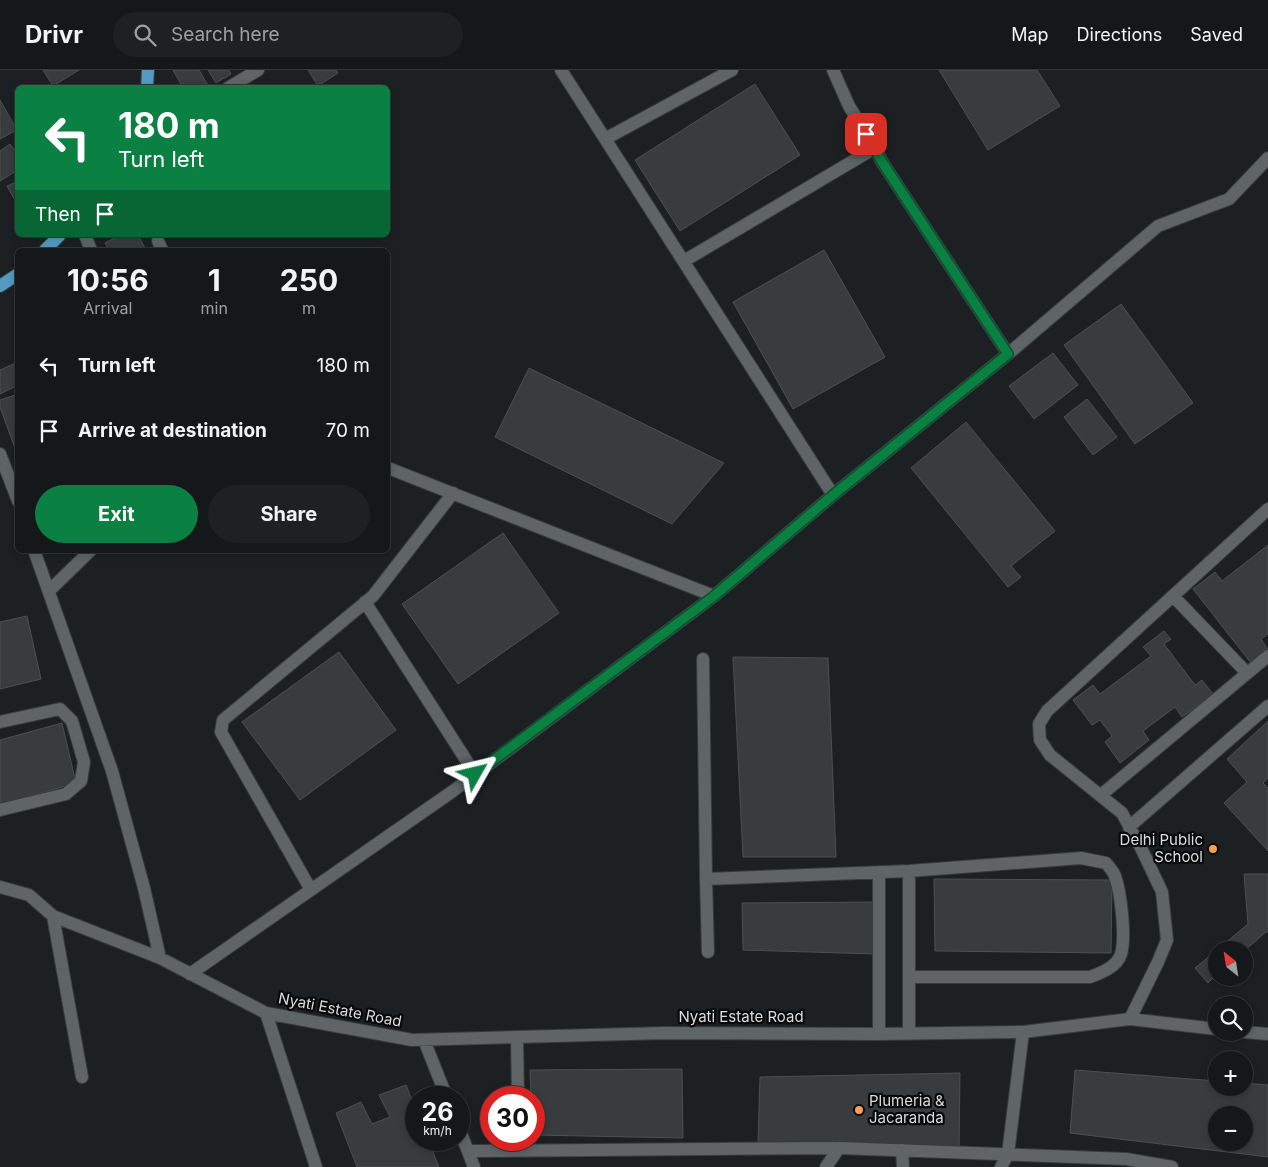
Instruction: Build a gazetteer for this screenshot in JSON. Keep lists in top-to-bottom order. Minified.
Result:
{"streets":{"street":["Nyati Estate Road"]},"places":["Delhi Public School","Plumeria & Jacaranda"],"north":"top left","page":{"header":"Drivr","search":"Search here","nav":["Map","Directions","Saved"],"turn":["180 m","Turn left"],"then":"Then","eta":["10:56","Arrival","1","min","250","m"],"list":[{"name":"Turn left","value":"180 m"},{"name":"Arrive at destination","value":"70 m"}],"buttons":["Exit","Share"],"map_buttons":["+","−"],"speed":"26 km/h","limit":"30"}}
